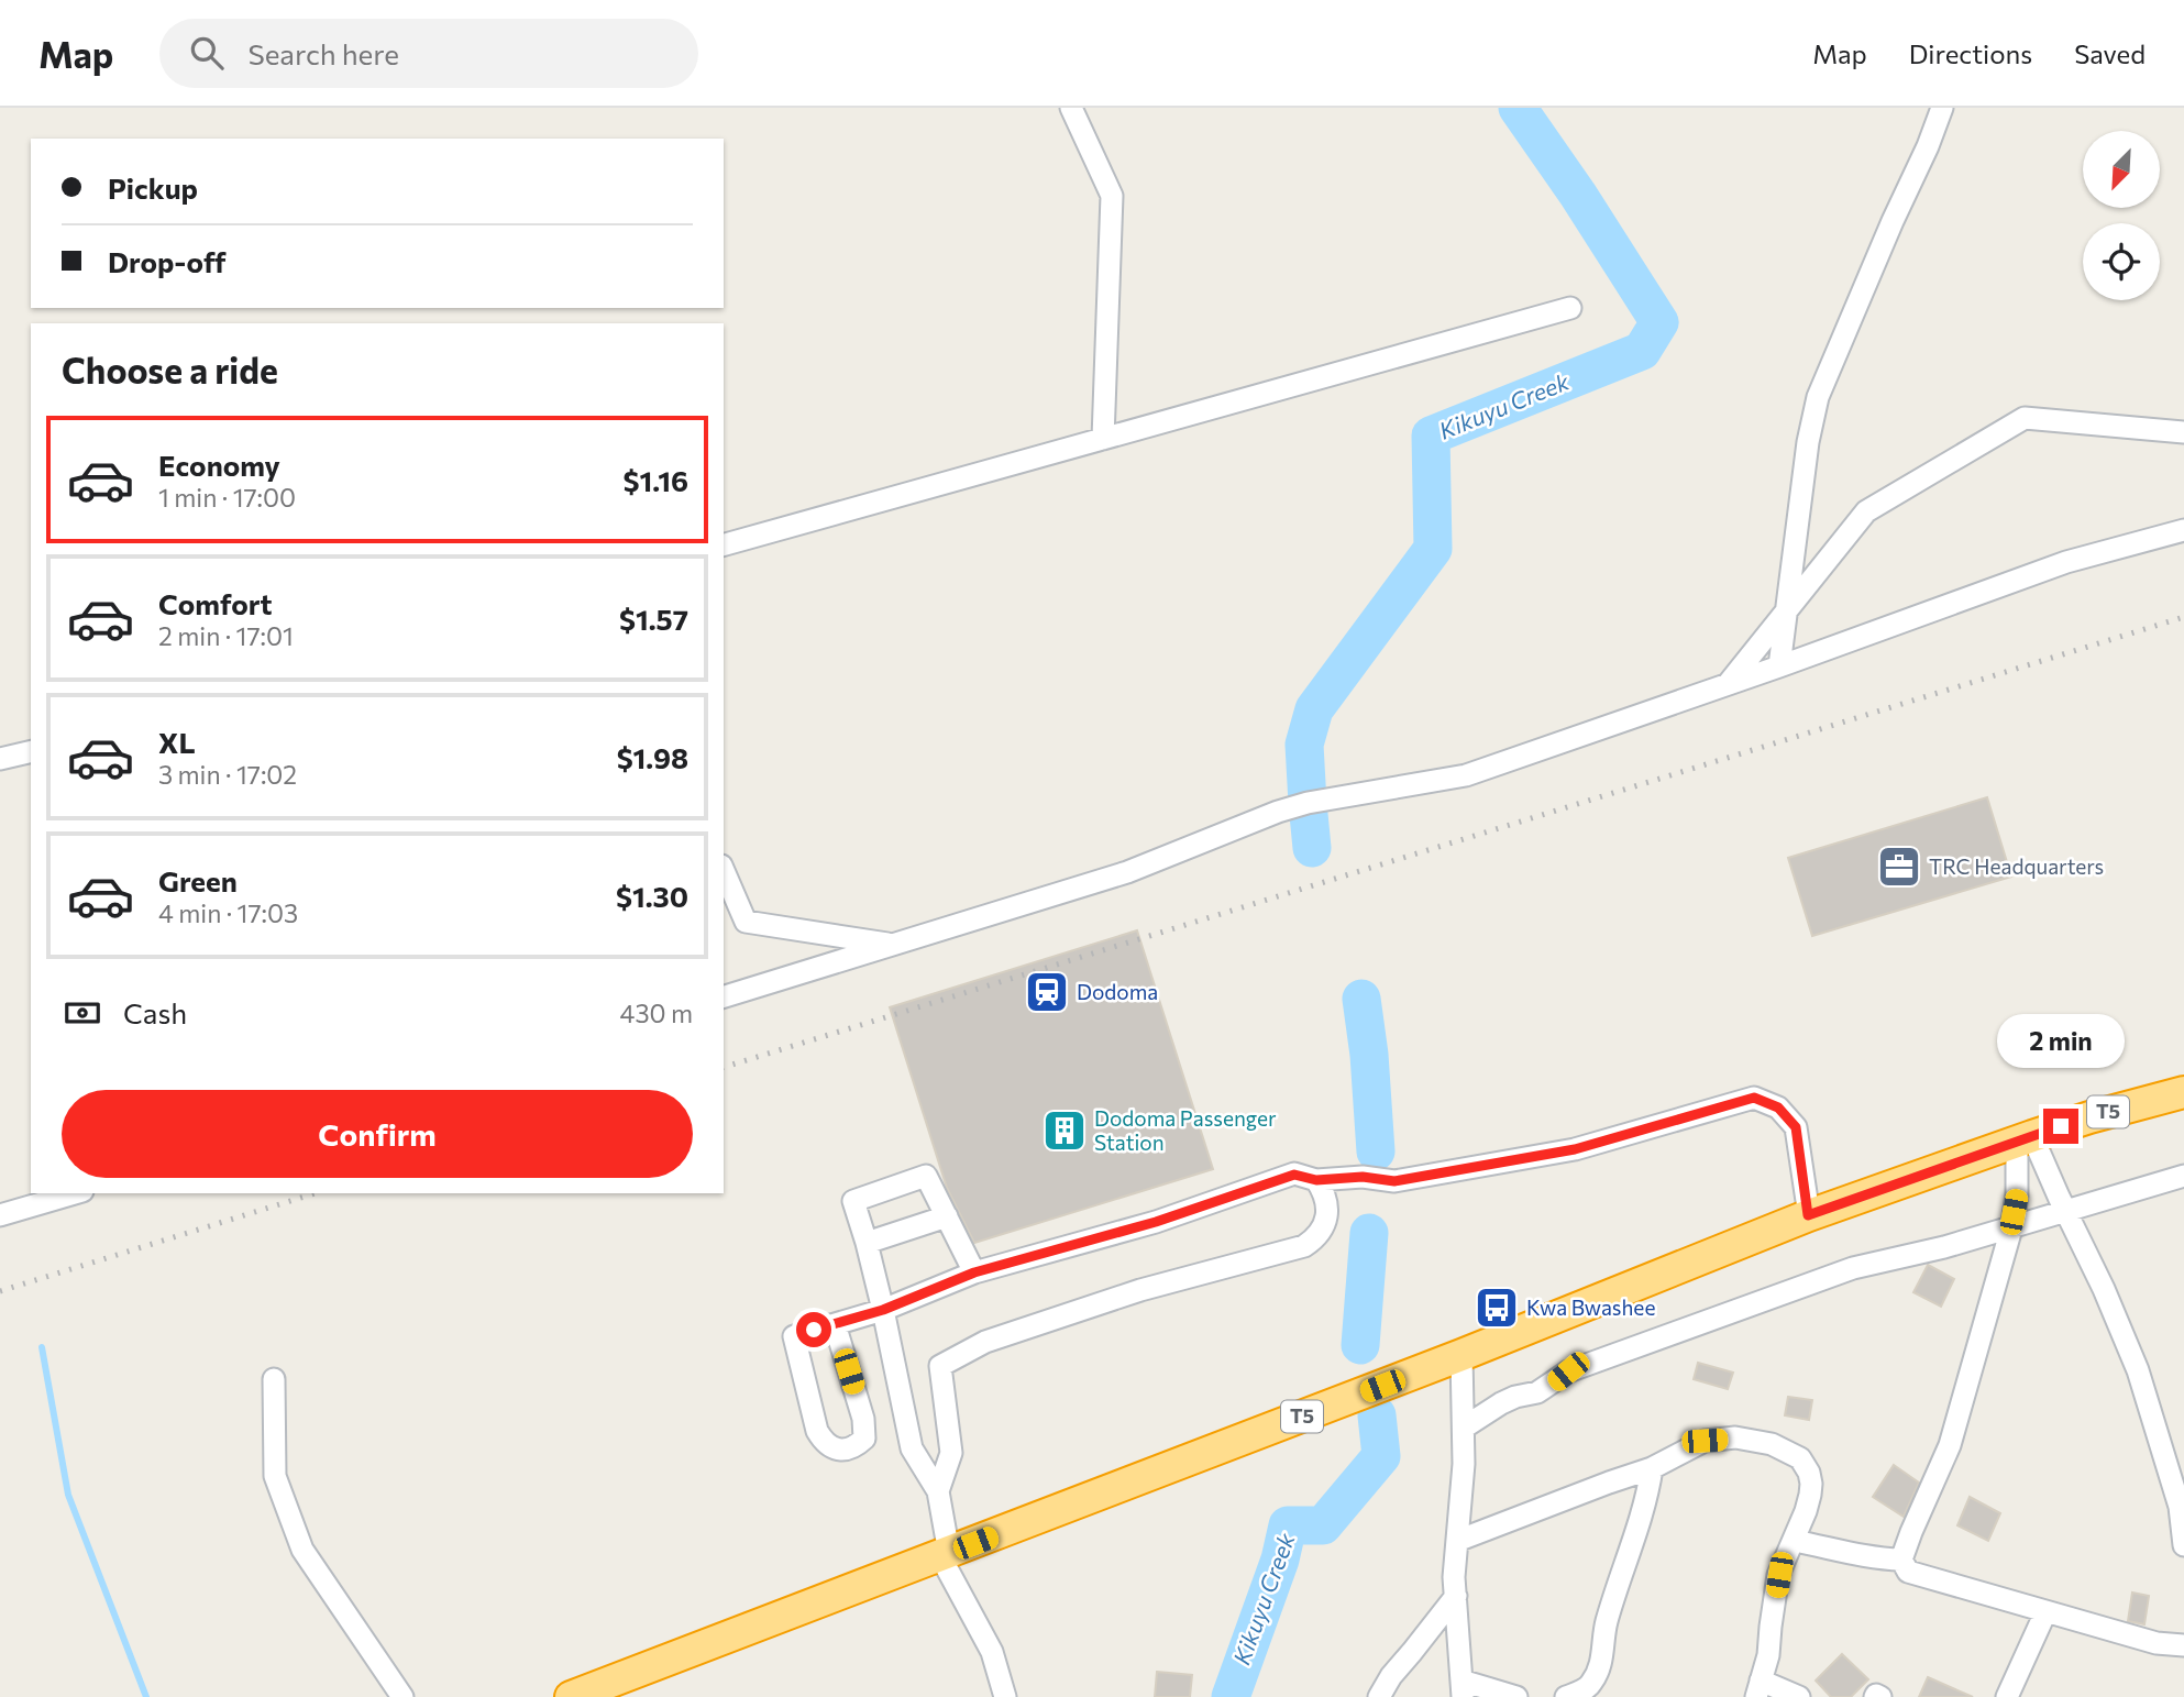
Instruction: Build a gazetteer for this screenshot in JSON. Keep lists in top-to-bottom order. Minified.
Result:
{"streets":{"highway":["T5"]},"water":["Kikuyu Creek"],"places":{"office":["TRC Headquarters"],"station":["Dodoma"],"building":["Dodoma Passenger Station"],"bus stop":["Kwa Bwashee"]},"north":"bottom left","page":{"header":"Map","search":"Search here","nav":["Map","Directions","Saved"],"banner":["Pickup","Drop-off"],"heading":"Choose a ride","list":[{"name":"Economy","note":"1 min · 17:00","value":"$1.16"},{"name":"Comfort","note":"2 min · 17:01","value":"$1.57"},{"name":"XL","note":"3 min · 17:02","value":"$1.98"},{"name":"Green","note":"4 min · 17:03","value":"$1.30"}],"pay":["Cash","430 m"],"bubble":"2 min","buttons":"Confirm"}}
